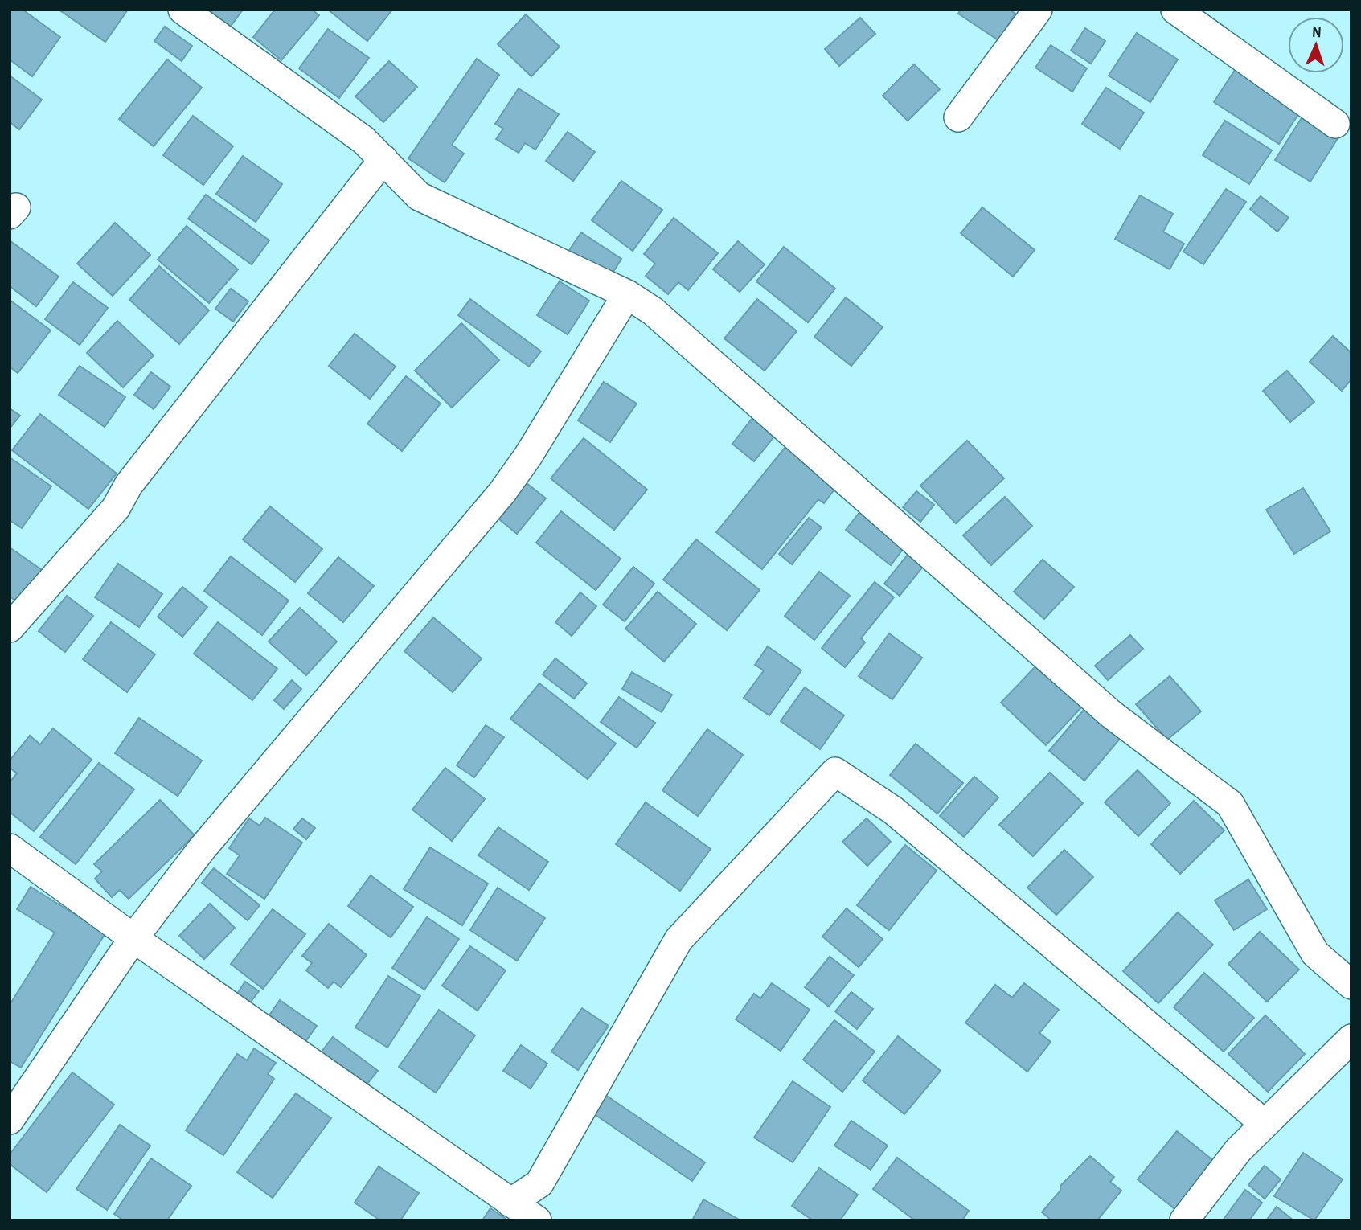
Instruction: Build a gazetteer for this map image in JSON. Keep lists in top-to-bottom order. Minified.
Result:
{"north":"top"}
